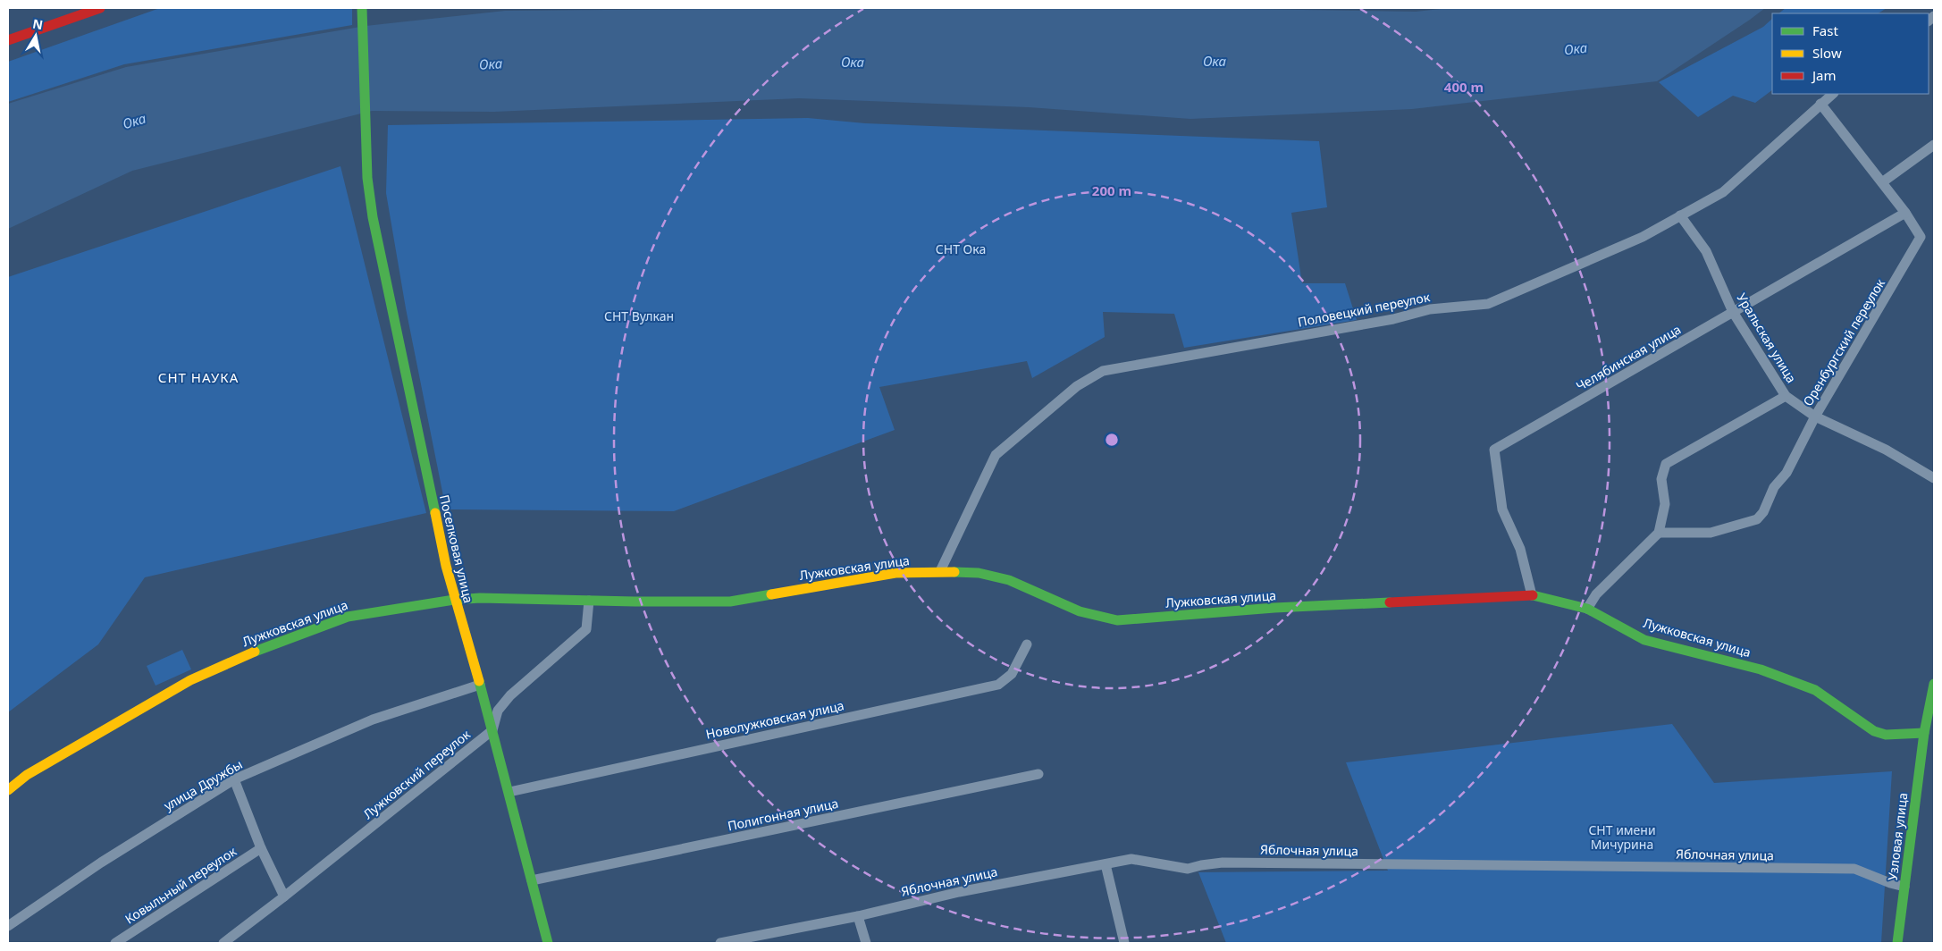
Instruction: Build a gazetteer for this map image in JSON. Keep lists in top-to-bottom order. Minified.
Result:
{"streets":{"main road":["Поселковая улица","Лужковская улица","Узловая улица"],"street":["Половецкий переулок","Уральская улица","Оренбургский переулок","Челябинская улица","Новолужковская улица","Лужковский переулок","улица Дружбы","Полигонная улица","Яблочная улица","Ковыльный переулок"]},"crossings":[["Половецкий переулок","Уральская улица"],["Половецкий переулок","Оренбургский переулок"],["Половецкий переулок","Лужковская улица"],["Уральская улица","Оренбургский переулок"],["Уральская улица","Челябинская улица"],["Оренбургский переулок","Челябинская улица"],["Челябинская улица","Лужковская улица"],["Поселковая улица","Лужковская улица"],["Поселковая улица","Новолужковская улица"],["Поселковая улица","Лужковский переулок"],["Поселковая улица","улица Дружбы"],["Поселковая улица","Полигонная улица"],["Лужковская улица","Узловая улица"],["Узловая улица","Яблочная улица"]],"districts":["СНТ НАУКА"],"water":["Ока"],"parks":["СНТ Ока","СНТ Вулкан","СНТ имени Мичурина"],"legend":["Fast","Slow","Jam"],"north":"top","rings":["400 m","200 m"]}
